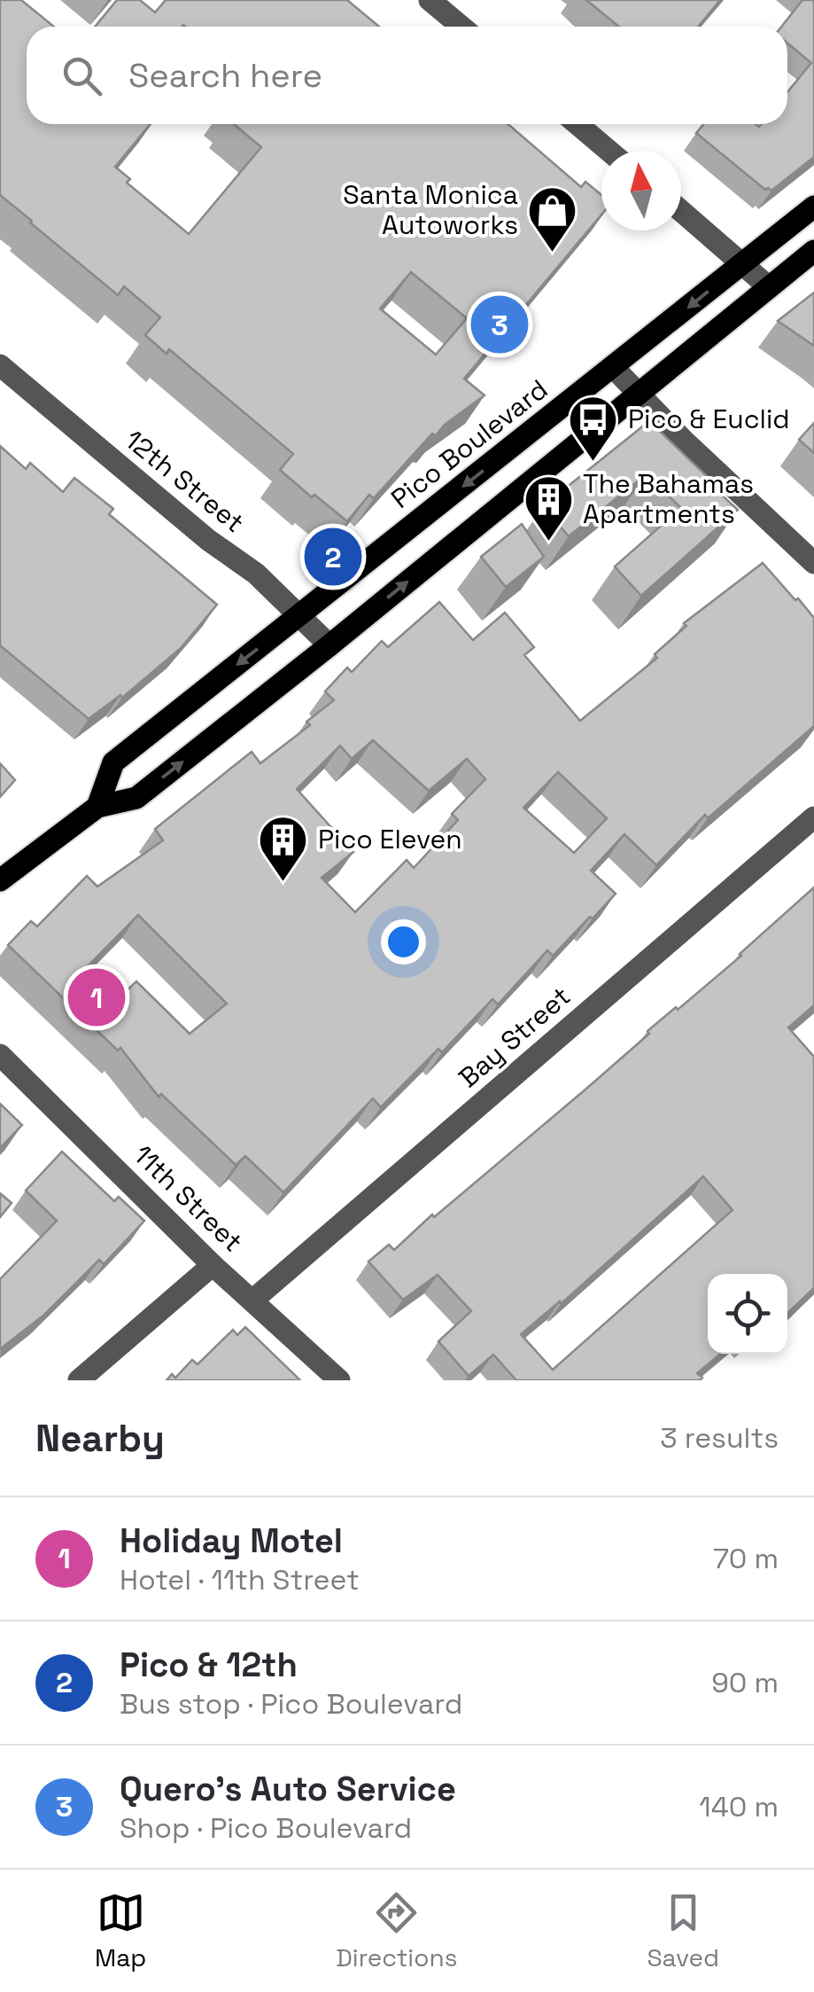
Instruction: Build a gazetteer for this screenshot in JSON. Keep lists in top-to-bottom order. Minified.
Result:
{"streets":{"main road":["Pico Boulevard"],"street":["12th Street","Bay Street","11th Street"]},"crossings":[["Pico Boulevard","12th Street"],["Bay Street","11th Street"]],"places":{"shop":["Santa Monica Autoworks"],"bus stop":["Pico & Euclid"],"building":["The Bahamas Apartments","Pico Eleven"]},"north":"top","page":{"search":"Search here","pins":["3","2","1"],"heading":["Nearby","3 results"],"list":[{"mark":"1","name":"Holiday Motel","note":"Hotel · 11th Street","value":"70 m"},{"mark":"2","name":"Pico & 12th","note":"Bus stop · Pico Boulevard","value":"90 m"},{"mark":"3","name":"Quero's Auto Service","note":"Shop · Pico Boulevard","value":"140 m"}],"nav":["Map","Directions","Saved"]}}
